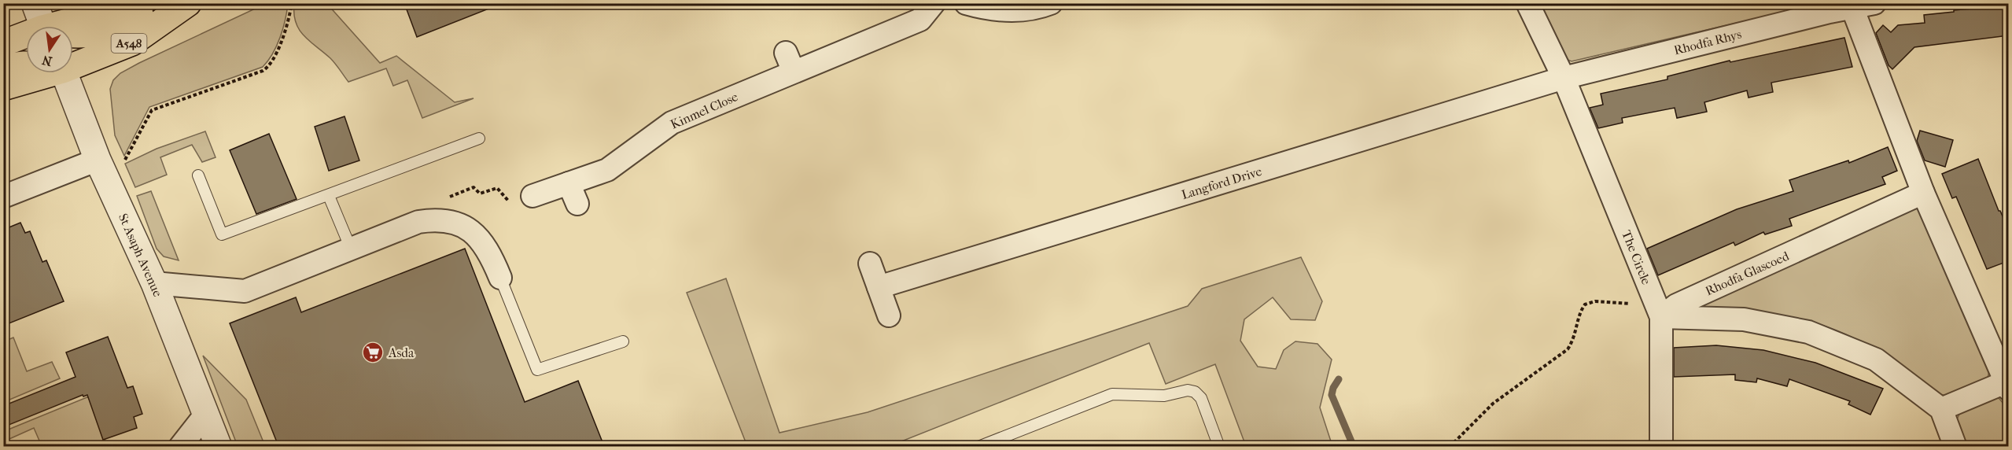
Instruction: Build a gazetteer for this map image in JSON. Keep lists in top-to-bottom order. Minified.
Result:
{"streets":{"main road":["A548"],"street":["Rhodfa Rhys","Kinmel Close","Langford Drive","St Asaph Avenue","The Circle","Rhodfa Glascoed"]},"crossings":[["Rhodfa Rhys","Langford Drive"],["Rhodfa Rhys","The Circle"],["Langford Drive","The Circle"],["The Circle","Rhodfa Glascoed"]],"places":{"supermarket":["Asda"]},"north":"bottom"}
